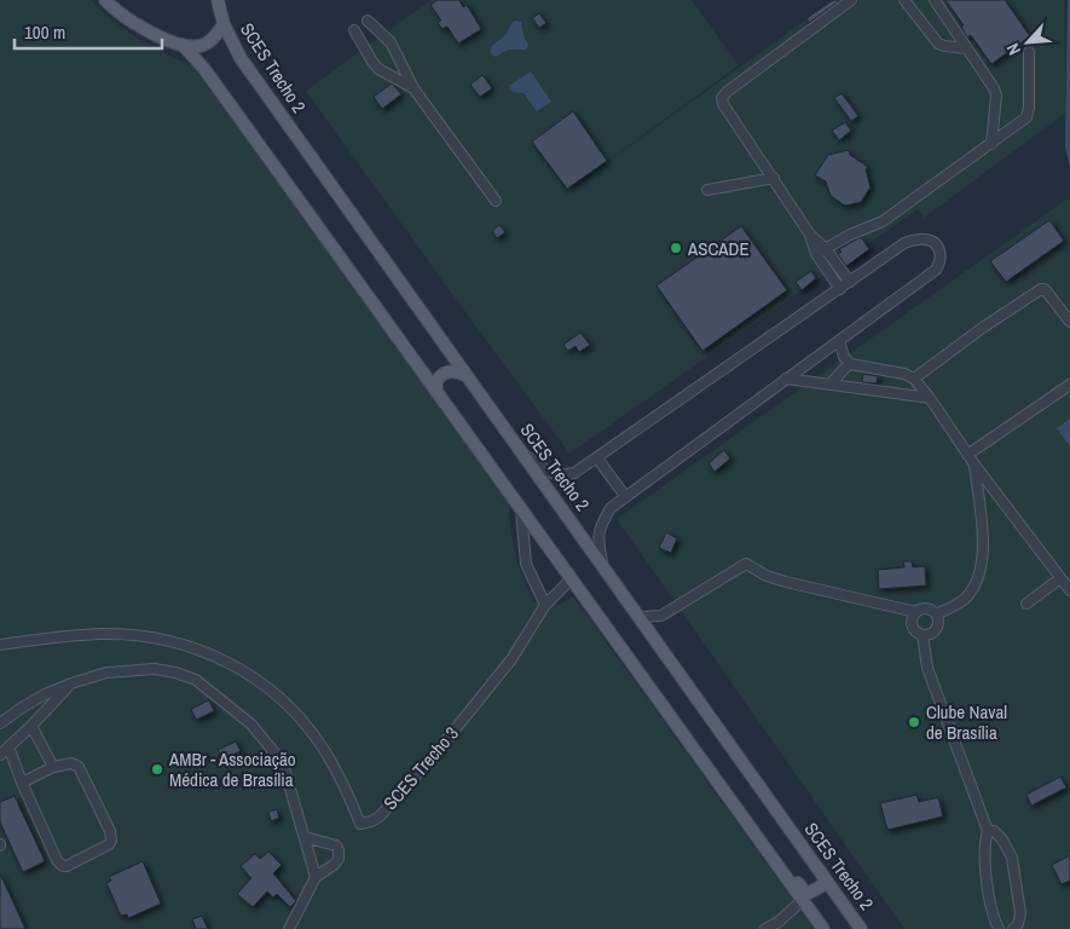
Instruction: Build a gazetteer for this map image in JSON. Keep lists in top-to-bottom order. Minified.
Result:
{"streets":{"main road":["SCES Trecho 2"],"street":["SCES Trecho 3"]},"places":["ASCADE","Clube Naval de Brasília","AMBr - Associação Médica de Brasília"],"scale_bar":"100 m","north":"bottom left"}
